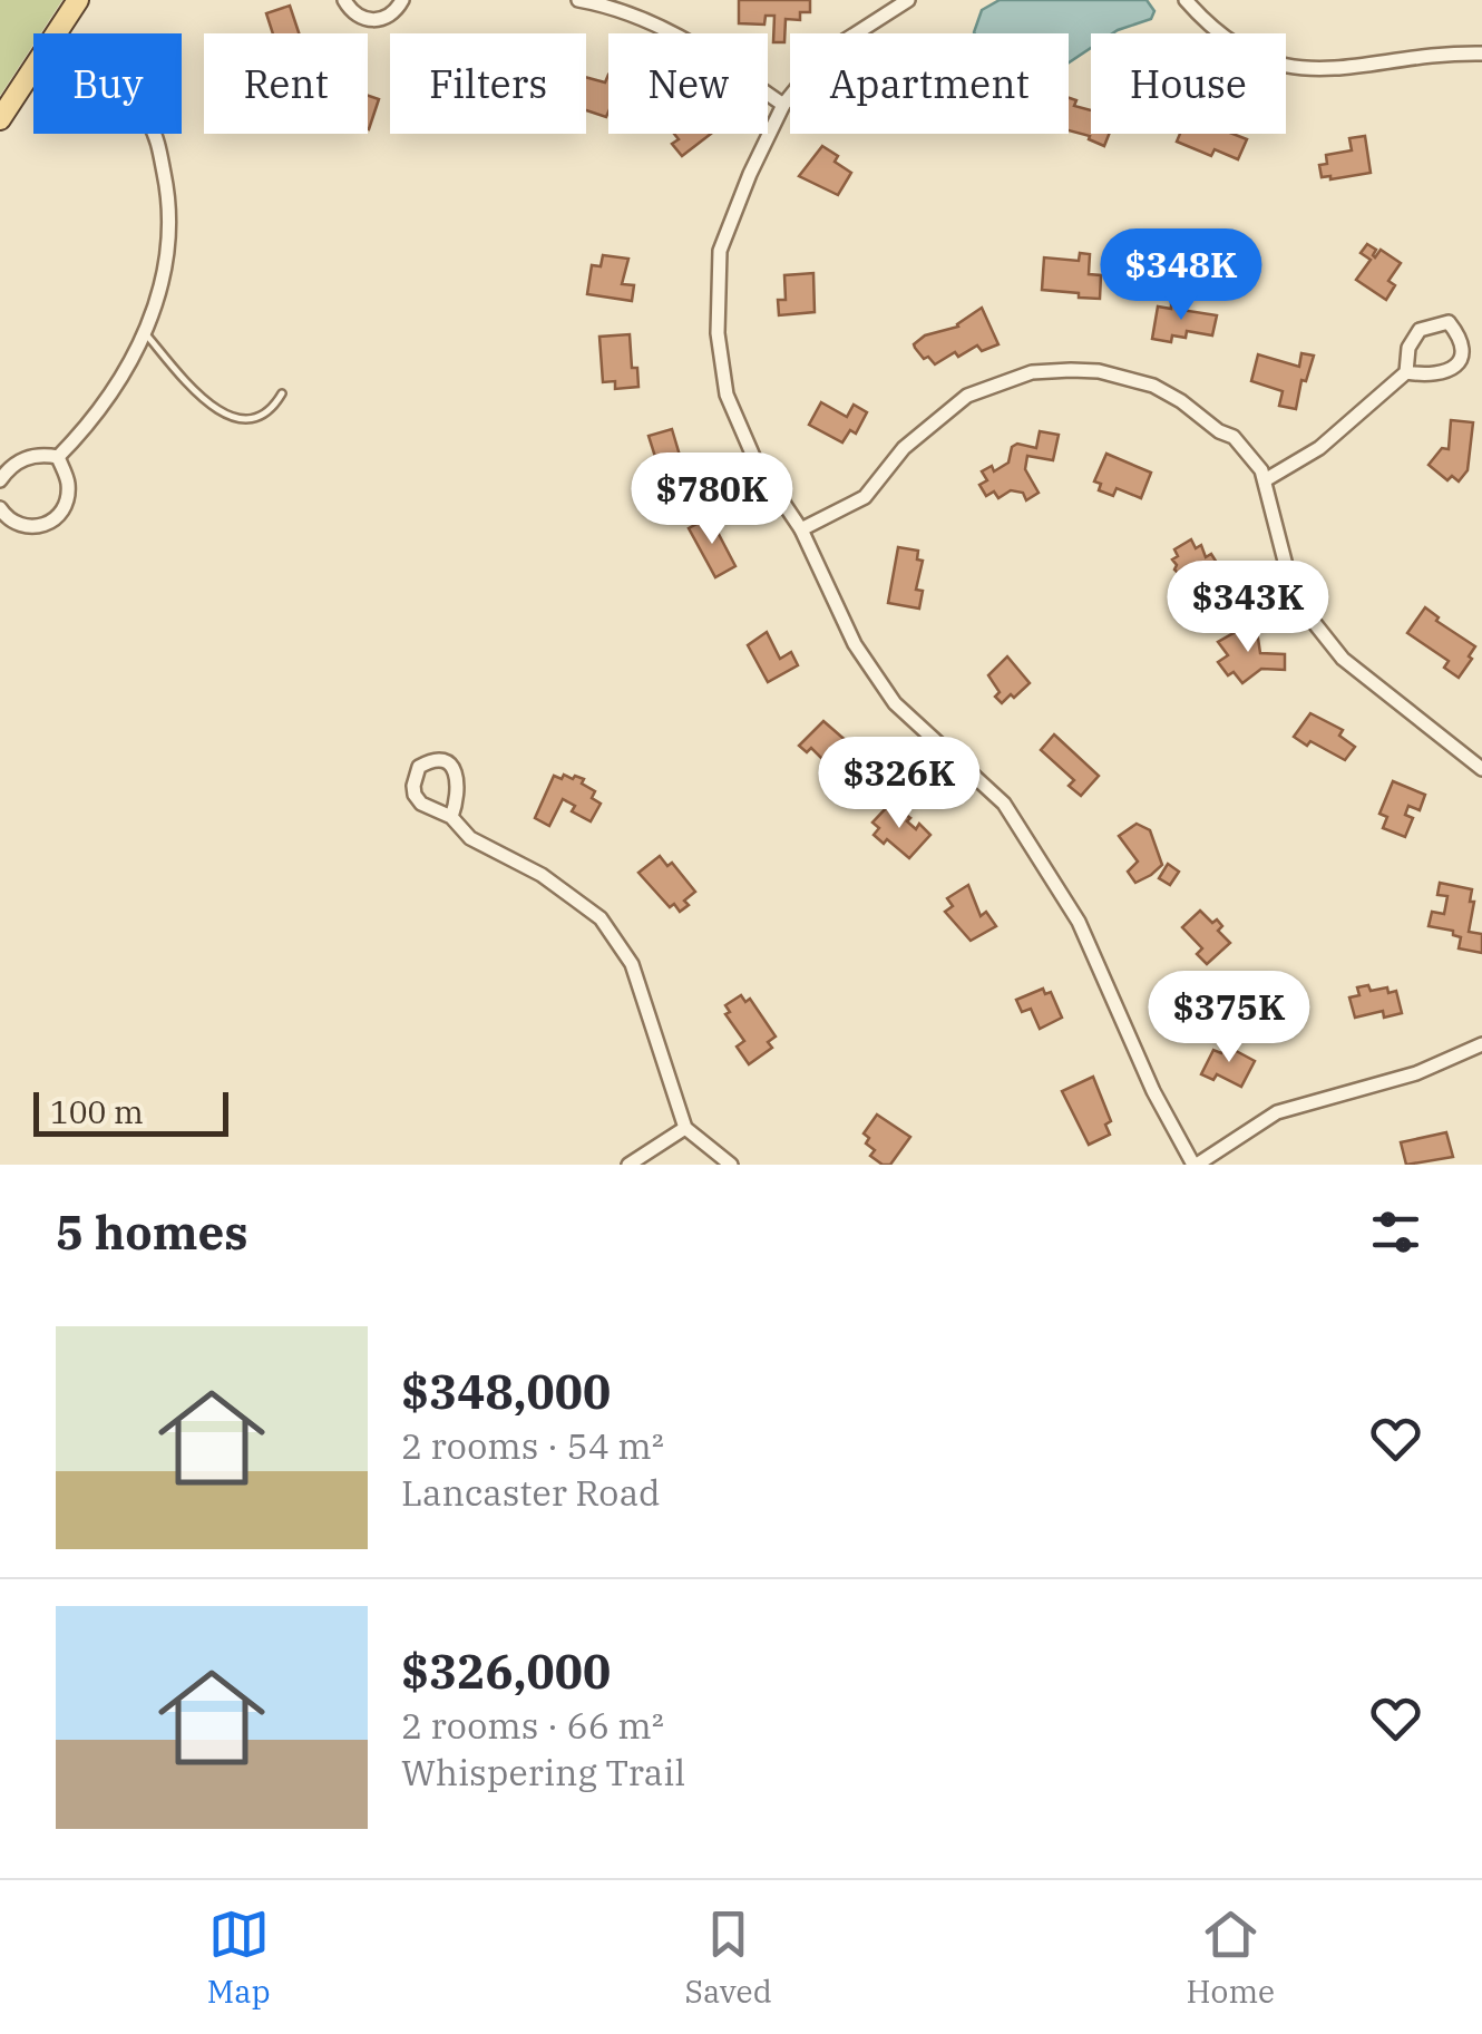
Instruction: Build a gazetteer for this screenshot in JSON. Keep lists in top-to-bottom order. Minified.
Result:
{"scale_bar":"100 m","page":{"chip":["Buy","Rent","Filters","New","Apartment","House"],"price":["$348K","$780K","$343K","$326K","$375K"],"scale":"100 m","heading":"5 homes","list":[{"name":"$348,000","note":"2 rooms · 54 m² · Lancaster Road"},{"name":"$326,000","note":"2 rooms · 66 m² · Whispering Trail"}],"tabs":["Map","Saved","Home"]}}
